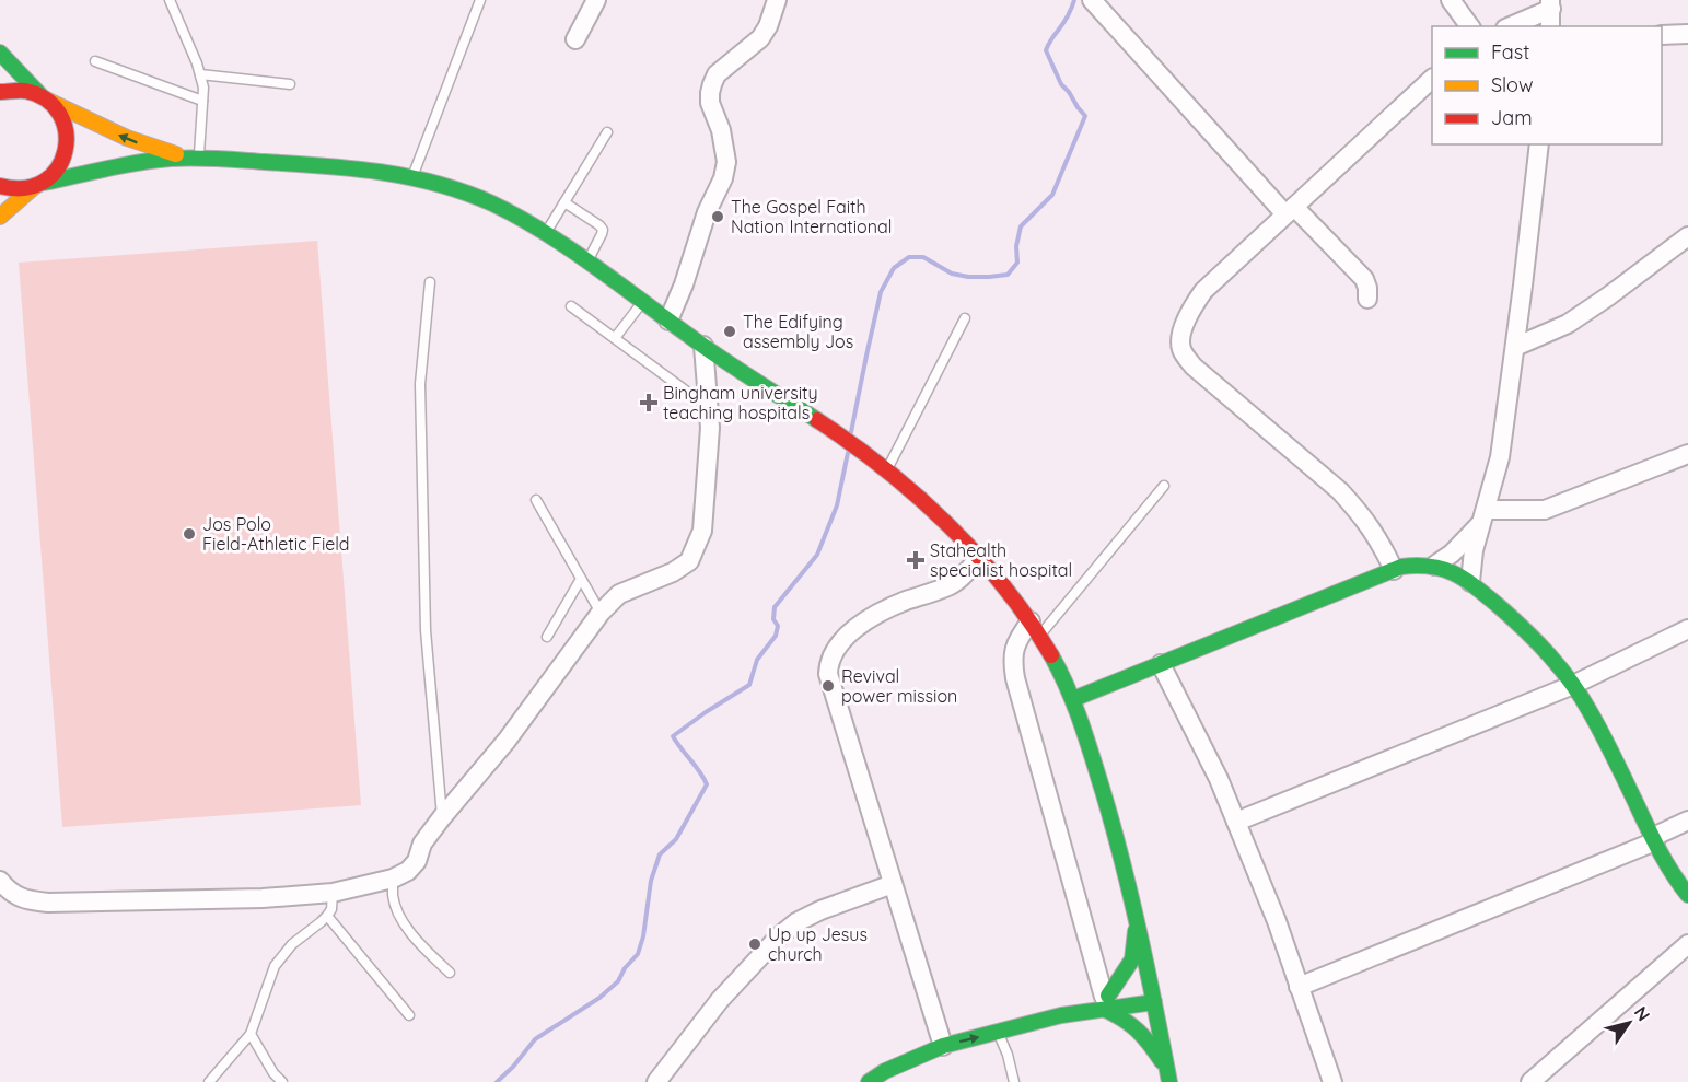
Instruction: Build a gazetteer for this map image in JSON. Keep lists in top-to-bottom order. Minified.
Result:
{"places":{"other":["The Gospel Faith Nation International","The Edifying assembly Jos","Jos Polo Field-Athletic Field","Revival power mission","Up up Jesus church"],"health":["Bingham university teaching hospitals","Stahealth specialist hospital"]},"legend":["Fast","Slow","Jam"],"north":"top right"}
